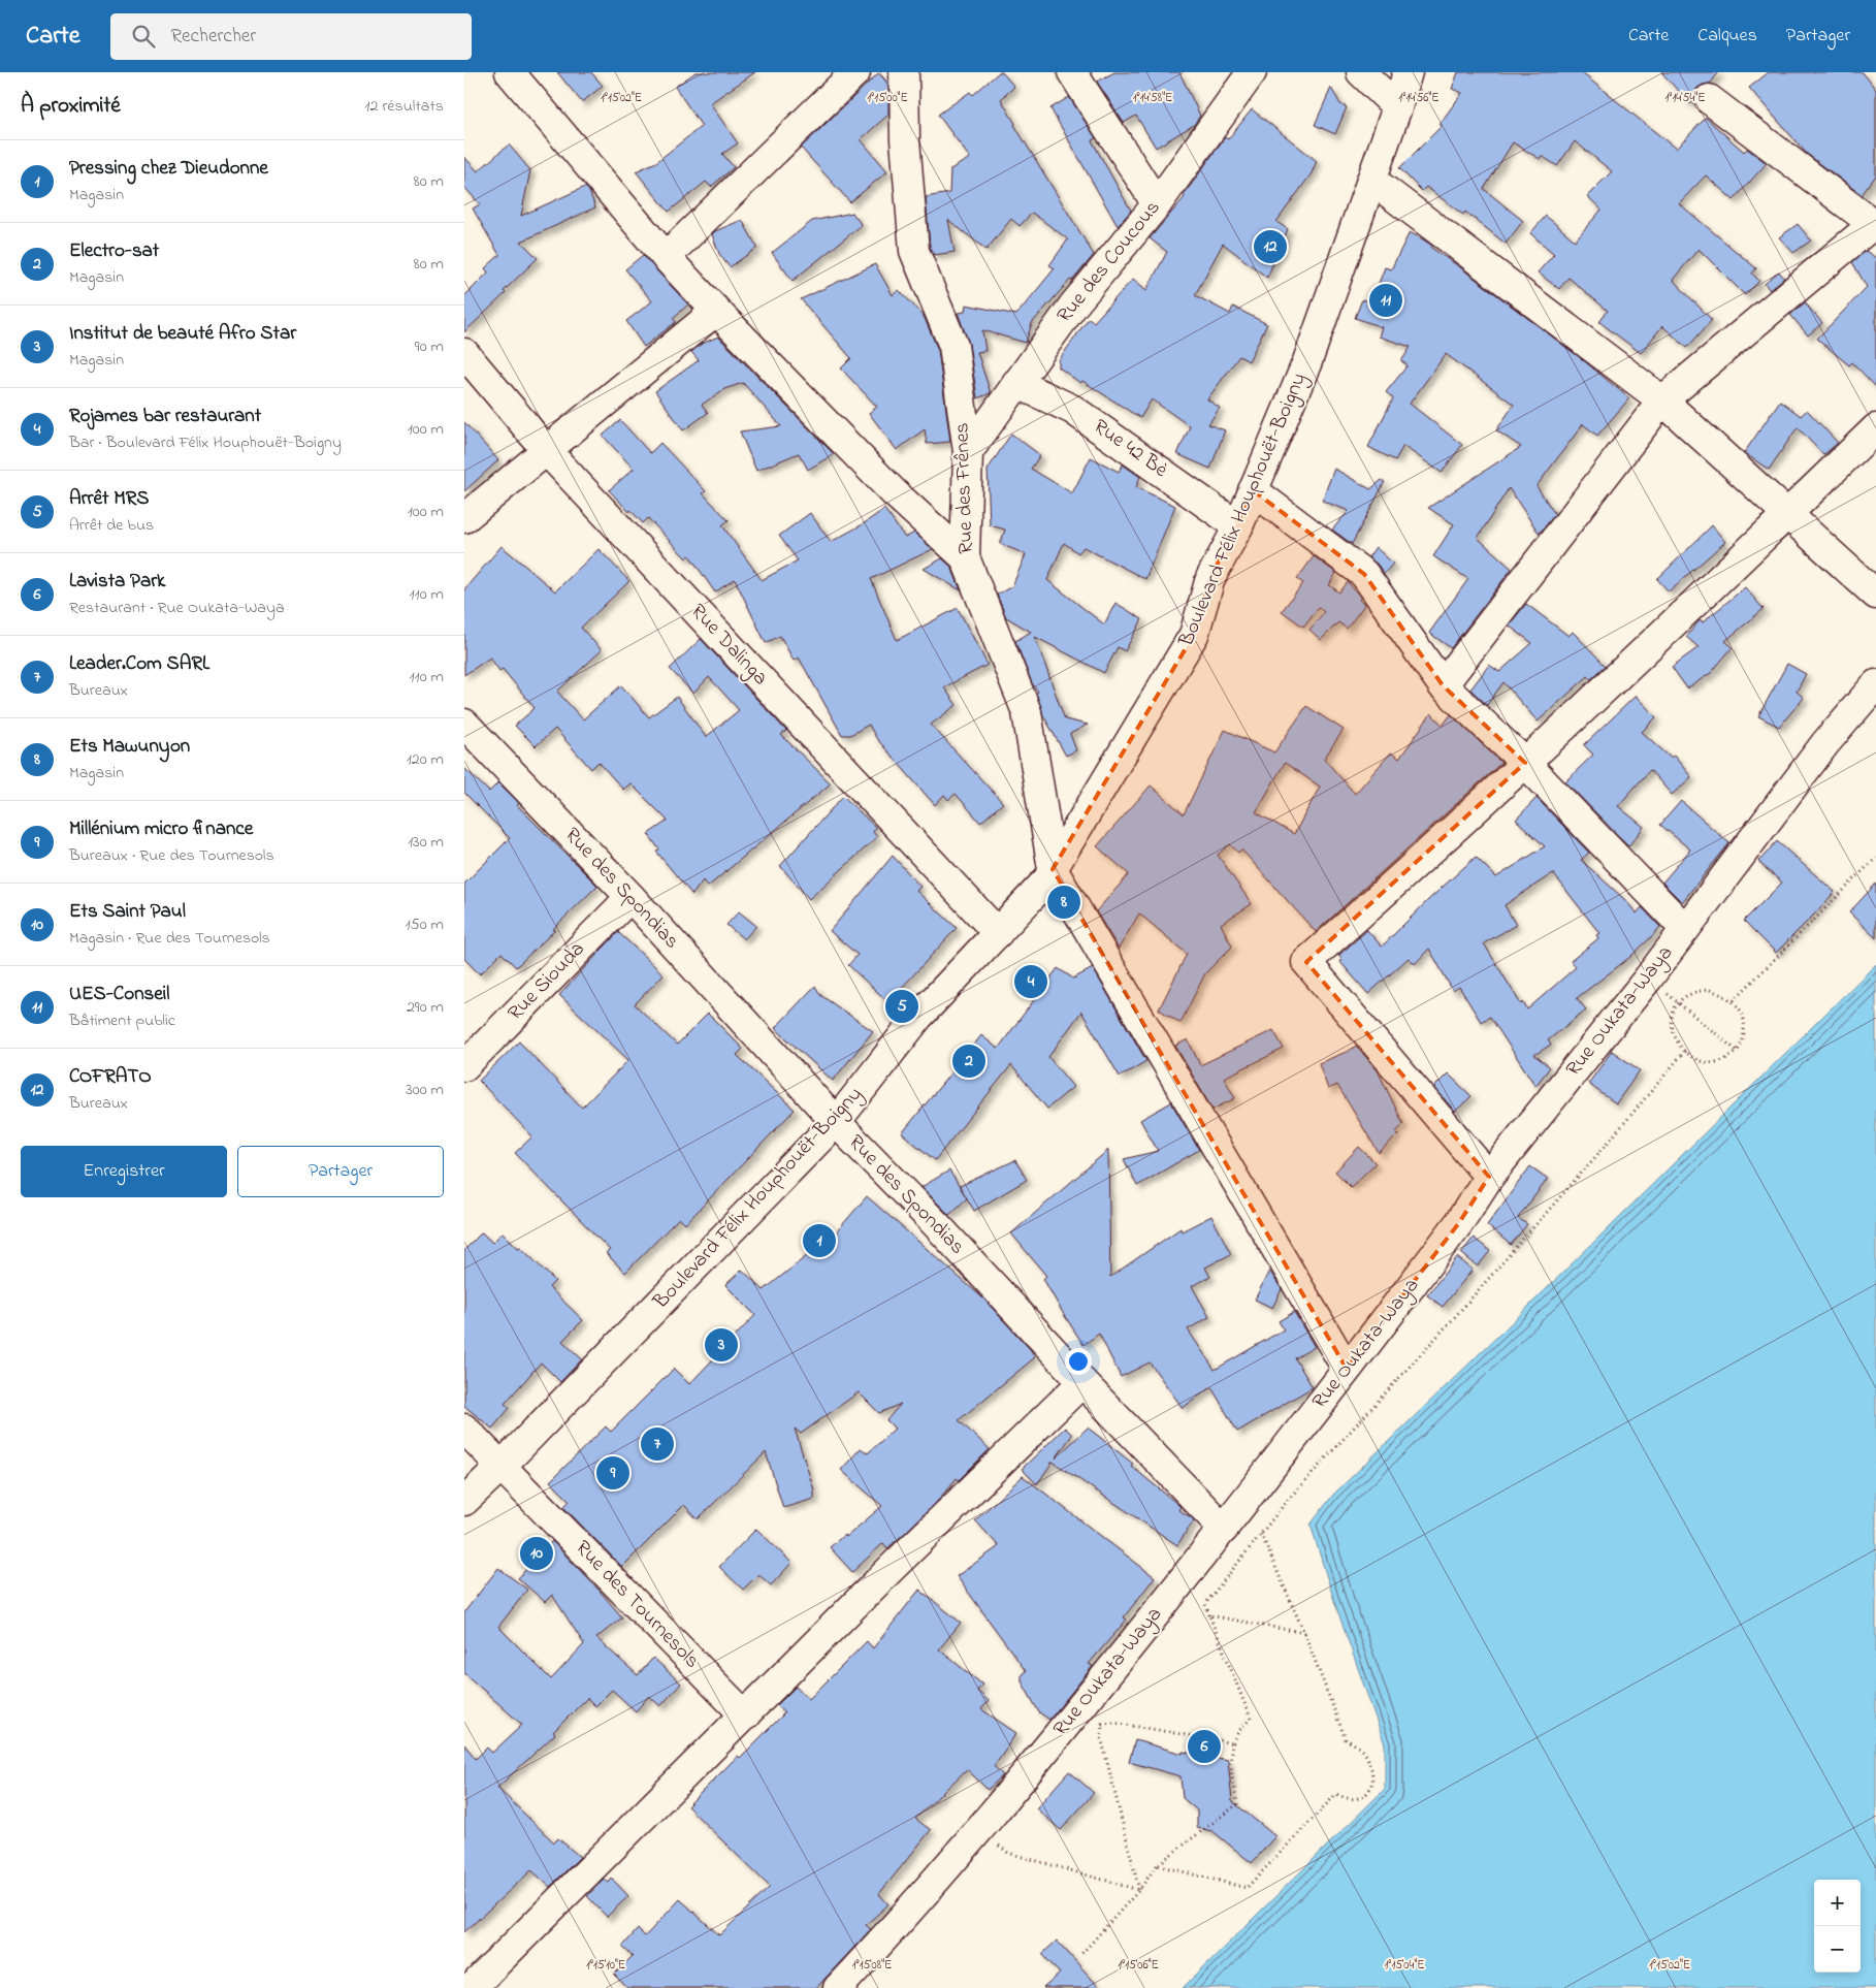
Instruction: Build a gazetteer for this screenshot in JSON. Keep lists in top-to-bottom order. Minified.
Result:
{"streets":{"street":["Rue des Coucous","Rue 42 Bè","Rue des Frênes","Boulevard Félix Houphouët-Boigny","Rue Dalinga","Rue des Spondias","Rue Siouda","Rue Oukata-Waya","Rue des Tournesols"]},"crossings":[["Rue des Coucous","Rue 42 Bè"],["Rue des Coucous","Rue des Frênes"],["Rue 42 Bè","Boulevard Félix Houphouët-Boigny"],["Rue des Frênes","Boulevard Félix Houphouët-Boigny"],["Boulevard Félix Houphouët-Boigny","Rue Dalinga"],["Boulevard Félix Houphouët-Boigny","Rue des Spondias"],["Boulevard Félix Houphouët-Boigny","Rue des Tournesols"],["Rue des Spondias","Rue Siouda"],["Rue des Spondias","Rue Oukata-Waya"]],"page":{"header":"Carte","search":"Rechercher","nav":["Carte","Calques","Partager"],"heading":["À proximité","12 résultats"],"list":[{"mark":"1","name":"Pressing chez Dieudonne","note":"Magasin","value":"80 m"},{"mark":"2","name":"Electro-sat","note":"Magasin","value":"80 m"},{"mark":"3","name":"Institut de beauté Afro Star","note":"Magasin","value":"90 m"},{"mark":"4","name":"Rojames bar restaurant","note":"Bar · Boulevard Félix Houphouët-Boigny","value":"100 m"},{"mark":"5","name":"Arrêt MRS","note":"Arrêt de bus","value":"100 m"},{"mark":"6","name":"Lavista Park","note":"Restaurant · Rue Oukata-Waya","value":"110 m"},{"mark":"7","name":"Leader.Com SARL","note":"Bureaux","value":"110 m"},{"mark":"8","name":"Ets Mawunyon","note":"Magasin","value":"120 m"},{"mark":"9","name":"Millénium micro finance","note":"Bureaux · Rue des Tournesols","value":"130 m"},{"mark":"10","name":"Ets Saint Paul","note":"Magasin · Rue des Tournesols","value":"150 m"},{"mark":"11","name":"UES-Conseil","note":"Bâtiment public","value":"290 m"},{"mark":"12","name":"COFRATO","note":"Bureaux","value":"300 m"}],"pins":["12","11","8","4","5","2","1","3","7","9","10","6"],"buttons":["Enregistrer","Partager"],"map_buttons":["+","−"]},"coordinates":["1°15'02\"E","1°15'00\"E","1°14'58\"E","1°14'56\"E","1°14'54\"E","1°15'10\"E","1°15'08\"E","1°15'06\"E","1°15'04\"E"]}
